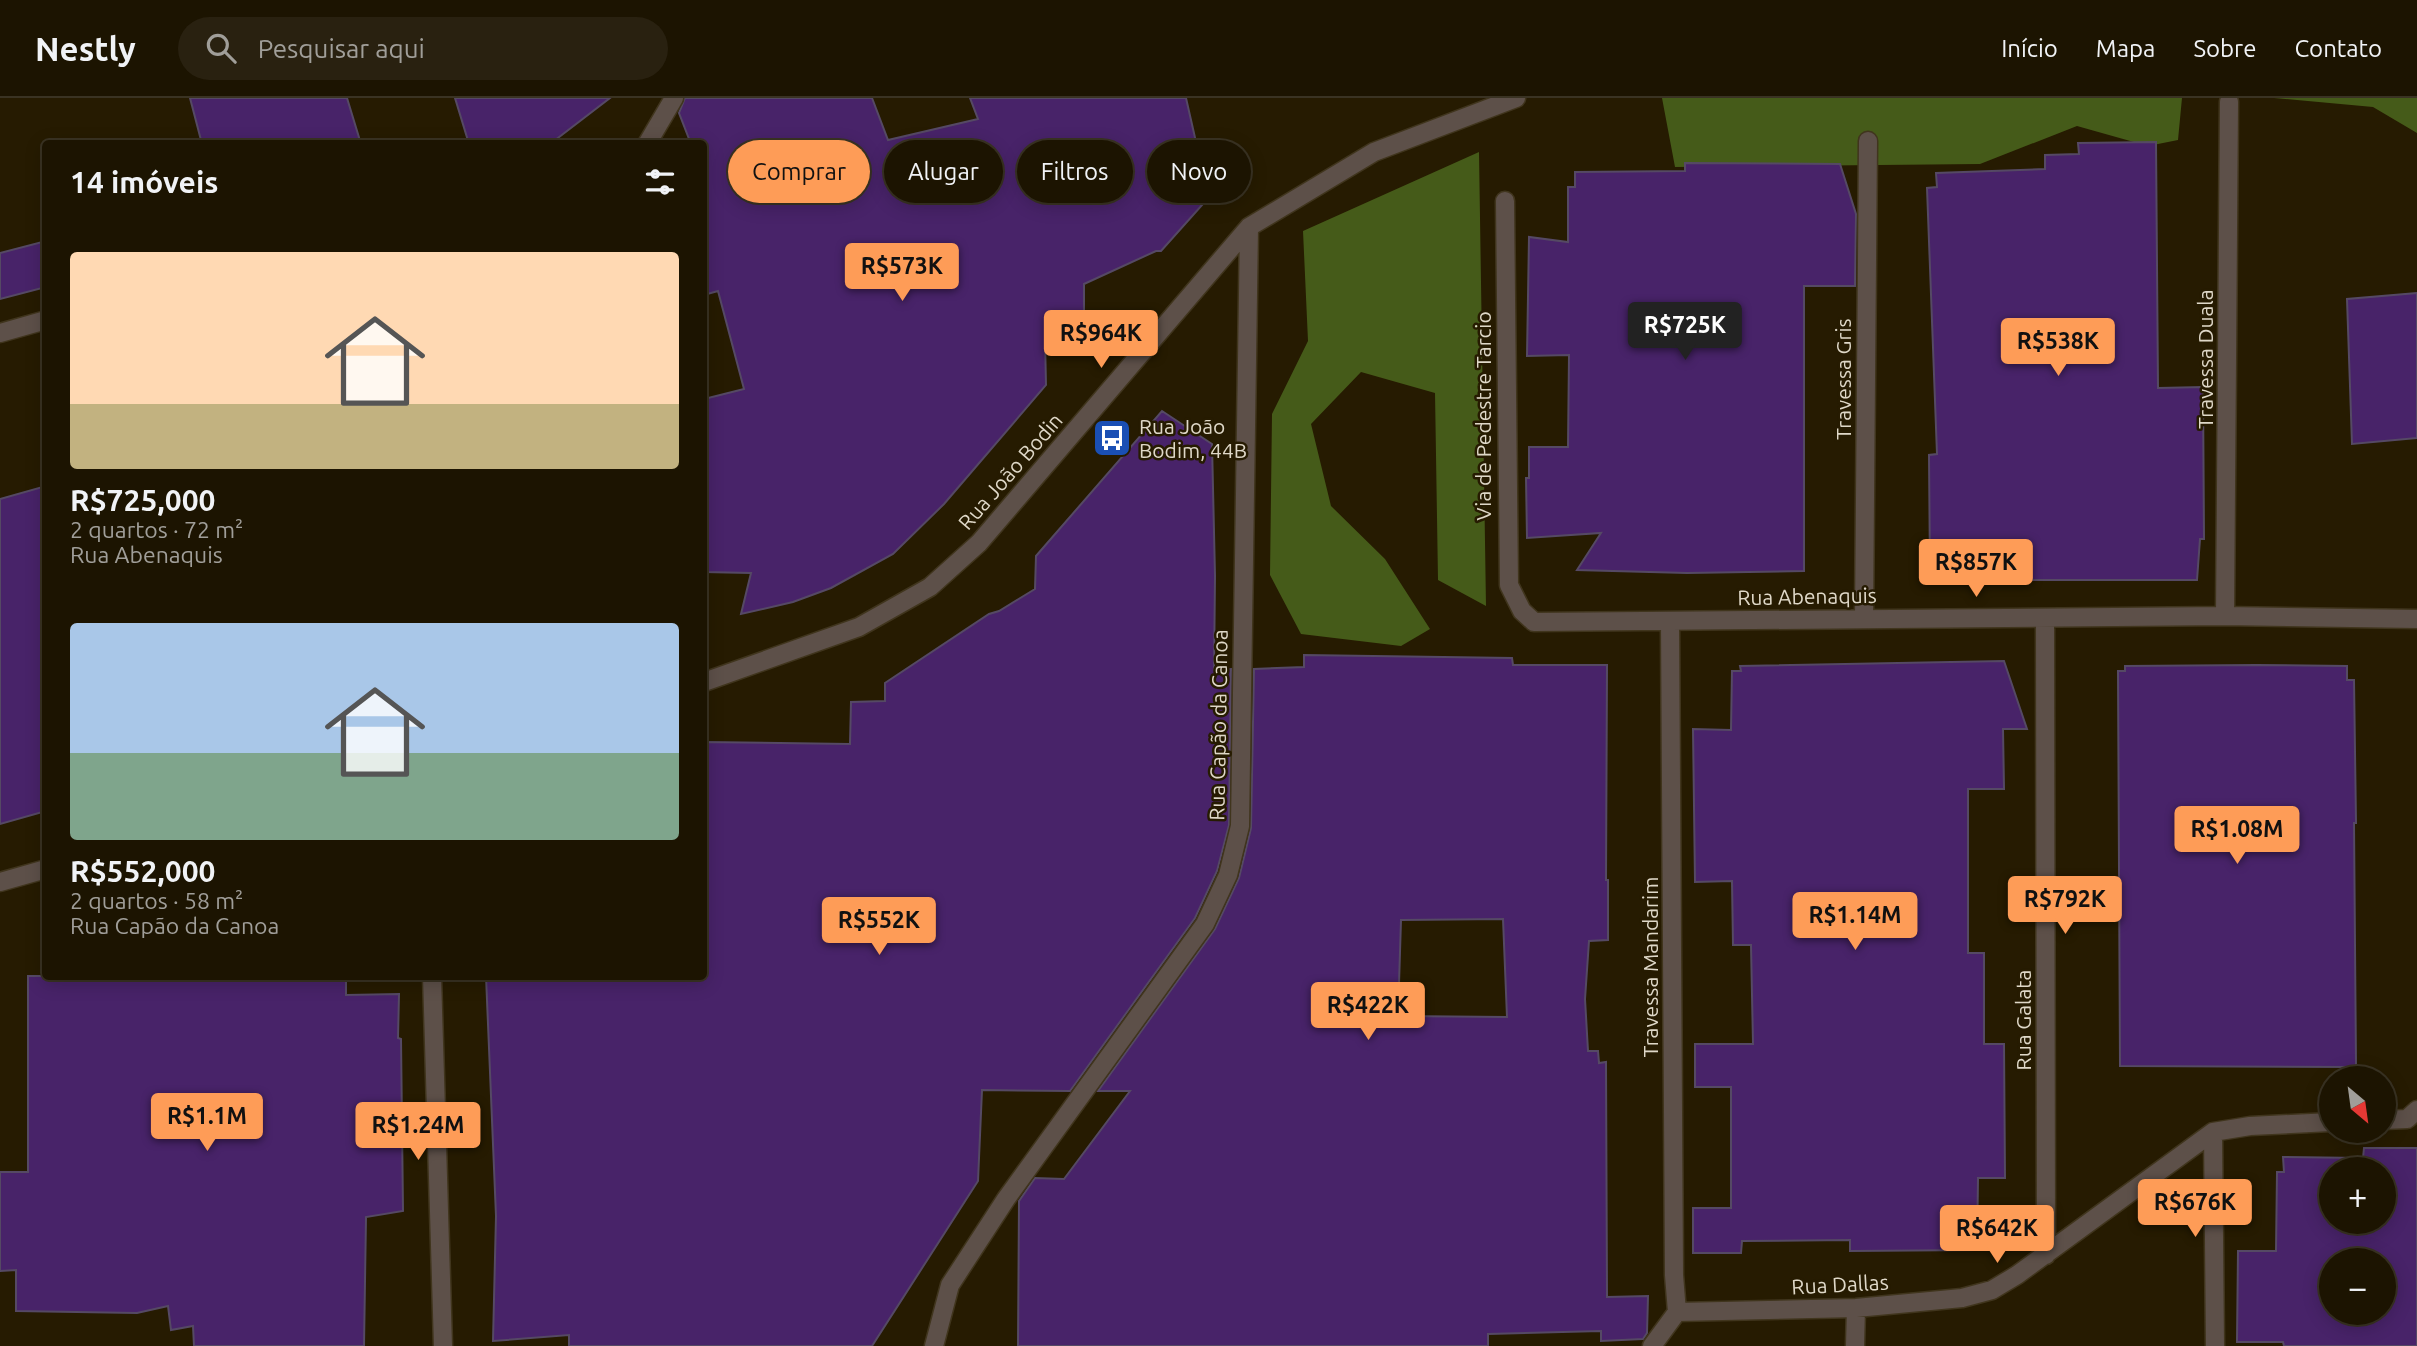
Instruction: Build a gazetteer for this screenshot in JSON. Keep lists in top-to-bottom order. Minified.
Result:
{"streets":{"street":["Travessa Duala","Travessa Gris","Via de Pedestre Tarcio","Rua João Bodin","Rua Abenaquis","Rua Capão da Canoa","Travessa Mandarim","Rua Galata","Rua Dallas"]},"crossings":[["Travessa Duala","Rua Abenaquis"],["Travessa Gris","Rua Abenaquis"],["Via de Pedestre Tarcio","Rua Abenaquis"],["Rua João Bodin","Rua Capão da Canoa"],["Rua Abenaquis","Travessa Mandarim"],["Rua Abenaquis","Rua Galata"],["Travessa Mandarim","Rua Dallas"],["Rua Galata","Rua Dallas"]],"places":{"bus stop":["Rua João Bodim, 44B"]},"north":"bottom right","page":{"header":"Nestly","search":"Pesquisar aqui","nav":["Início","Mapa","Sobre","Contato"],"chip":["Comprar","Alugar","Filtros","Novo"],"heading":"14 imóveis","list":[{"name":"R$725,000","note":"2 quartos · 72 m² · Rua Abenaquis"},{"name":"R$552,000","note":"2 quartos · 58 m² · Rua Capão da Canoa"}],"price":["R$573K","R$725K","R$964K","R$538K","R$857K","R$1.08M","R$792K","R$1.14M","R$552K","R$422K","R$1.1M","R$1.24M","R$676K","R$642K"],"map_buttons":["+","−"]}}
